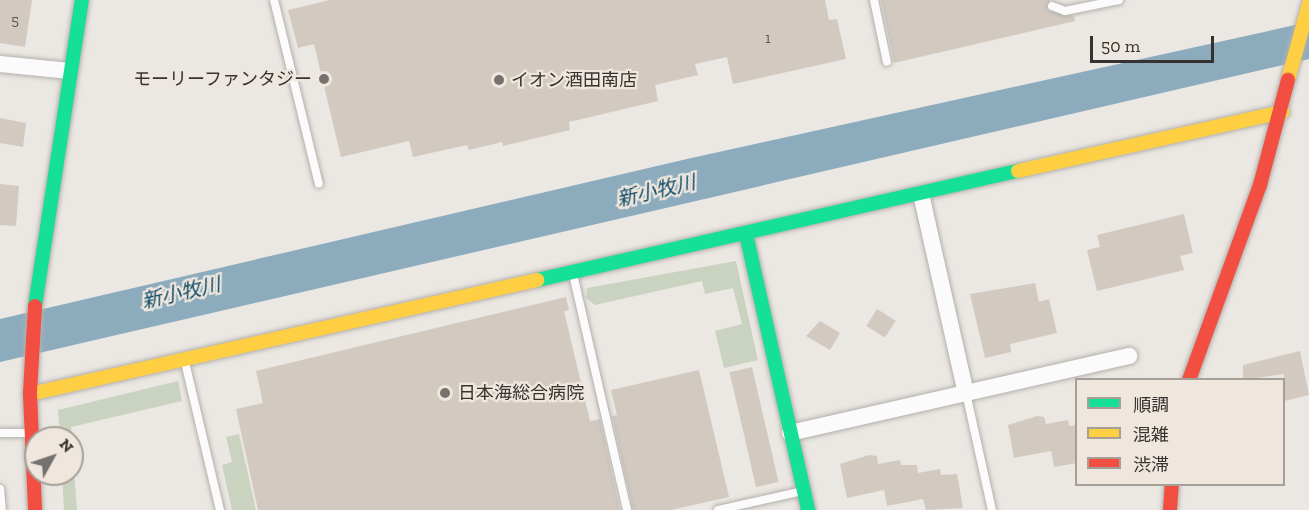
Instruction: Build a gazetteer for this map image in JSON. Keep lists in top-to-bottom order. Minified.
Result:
{"water":["新小牧川"],"places":["モーリーファンタジー","イオン酒田南店","日本海総合病院"],"house_numbers":["5","1"],"legend":["順調","混雑","渋滞"],"scale_bar":"50 m","north":"top right"}
